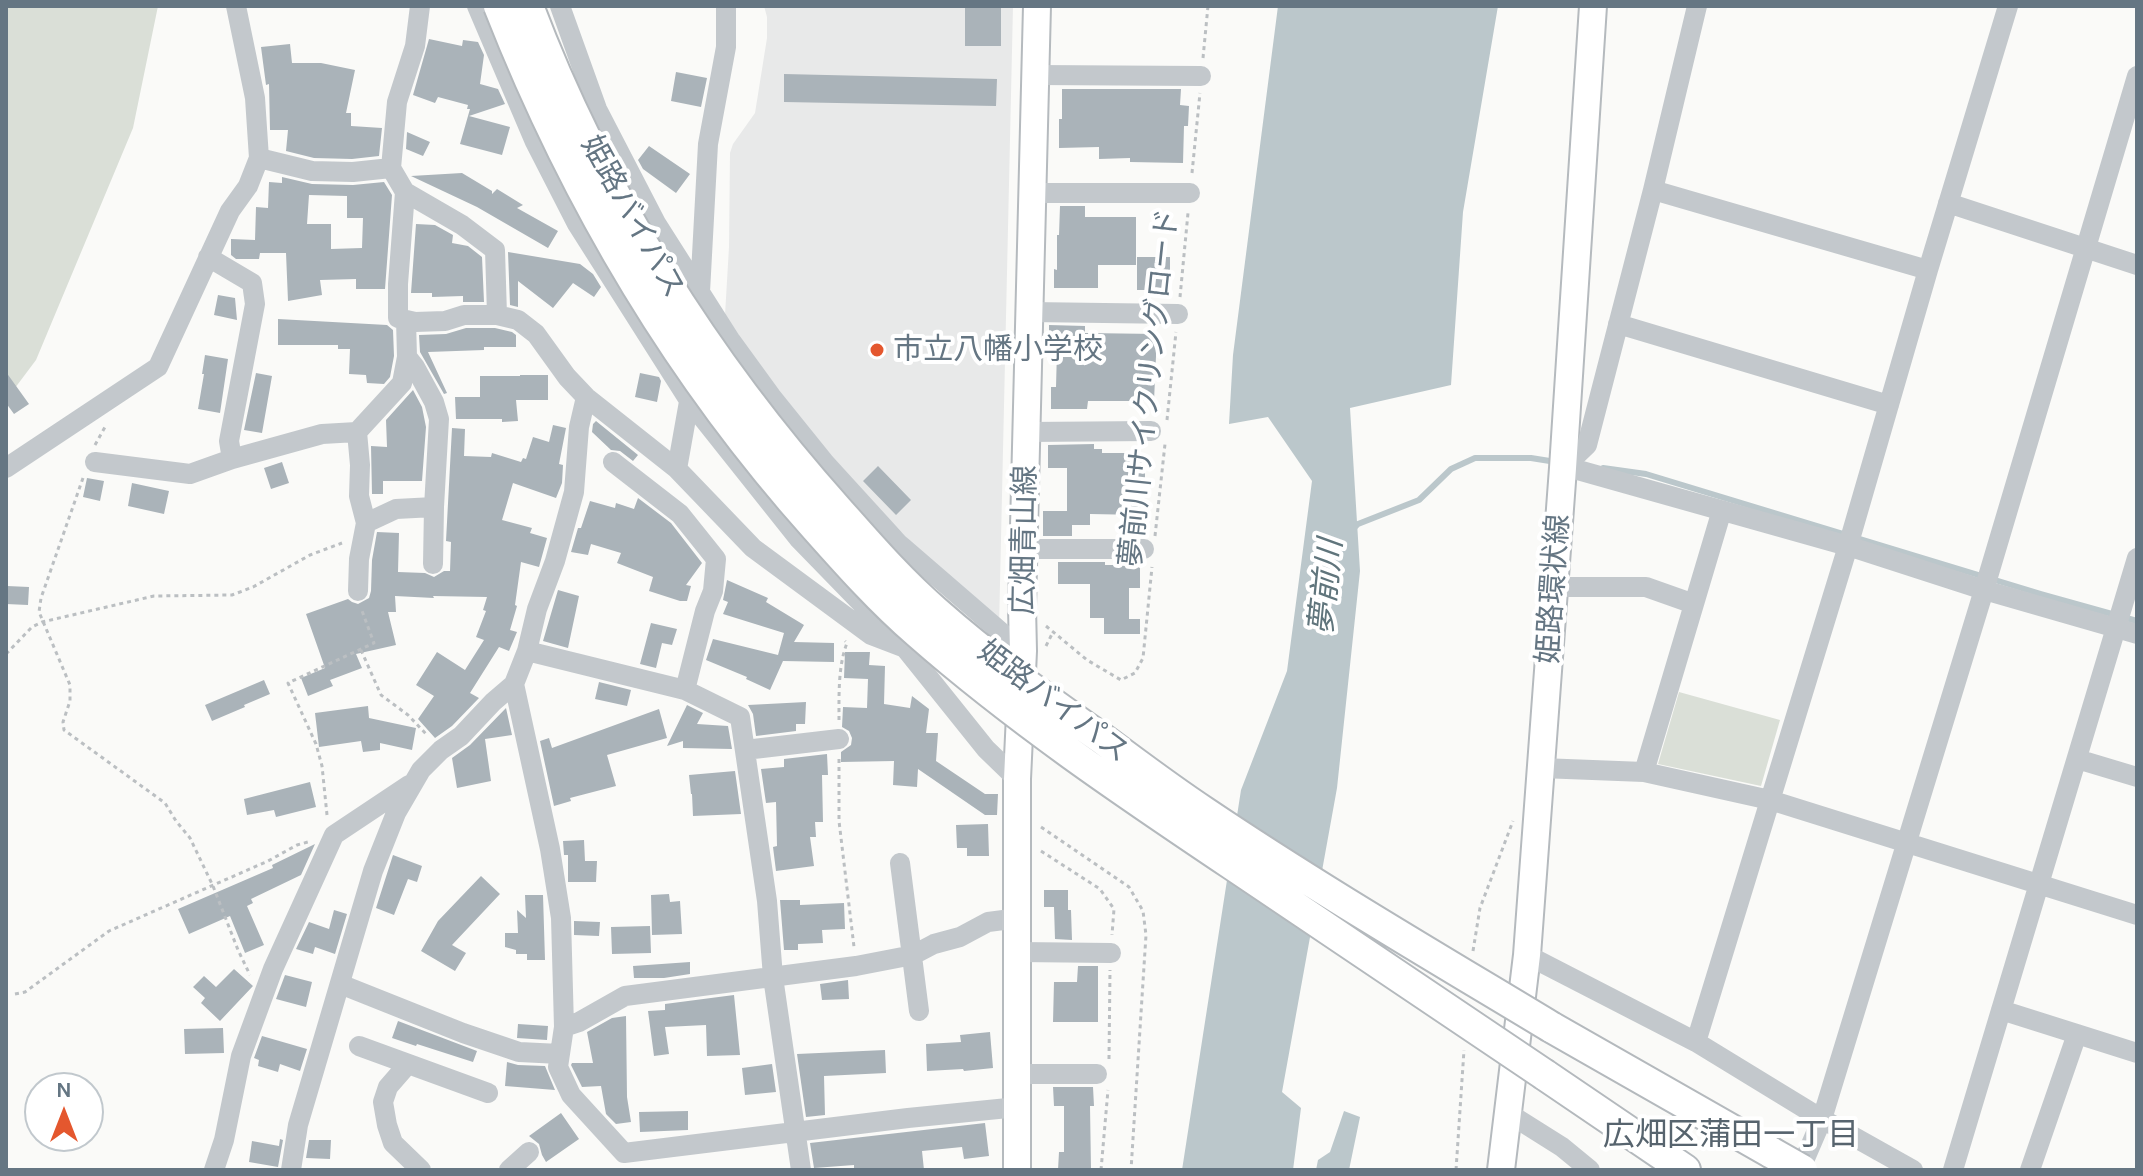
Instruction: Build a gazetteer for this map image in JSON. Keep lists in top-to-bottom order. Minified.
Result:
{"streets":{"highway":["姫路バイパス"],"main road":["広畑青山線","姫路環状線"],"path":["夢前川サイクリングロード"]},"crossings":[["夢前川サイクリングロード","広畑青山線"]],"districts":["広畑区蒲田一丁目"],"water":["夢前川"],"places":["市立八幡小学校"],"north":"top"}
